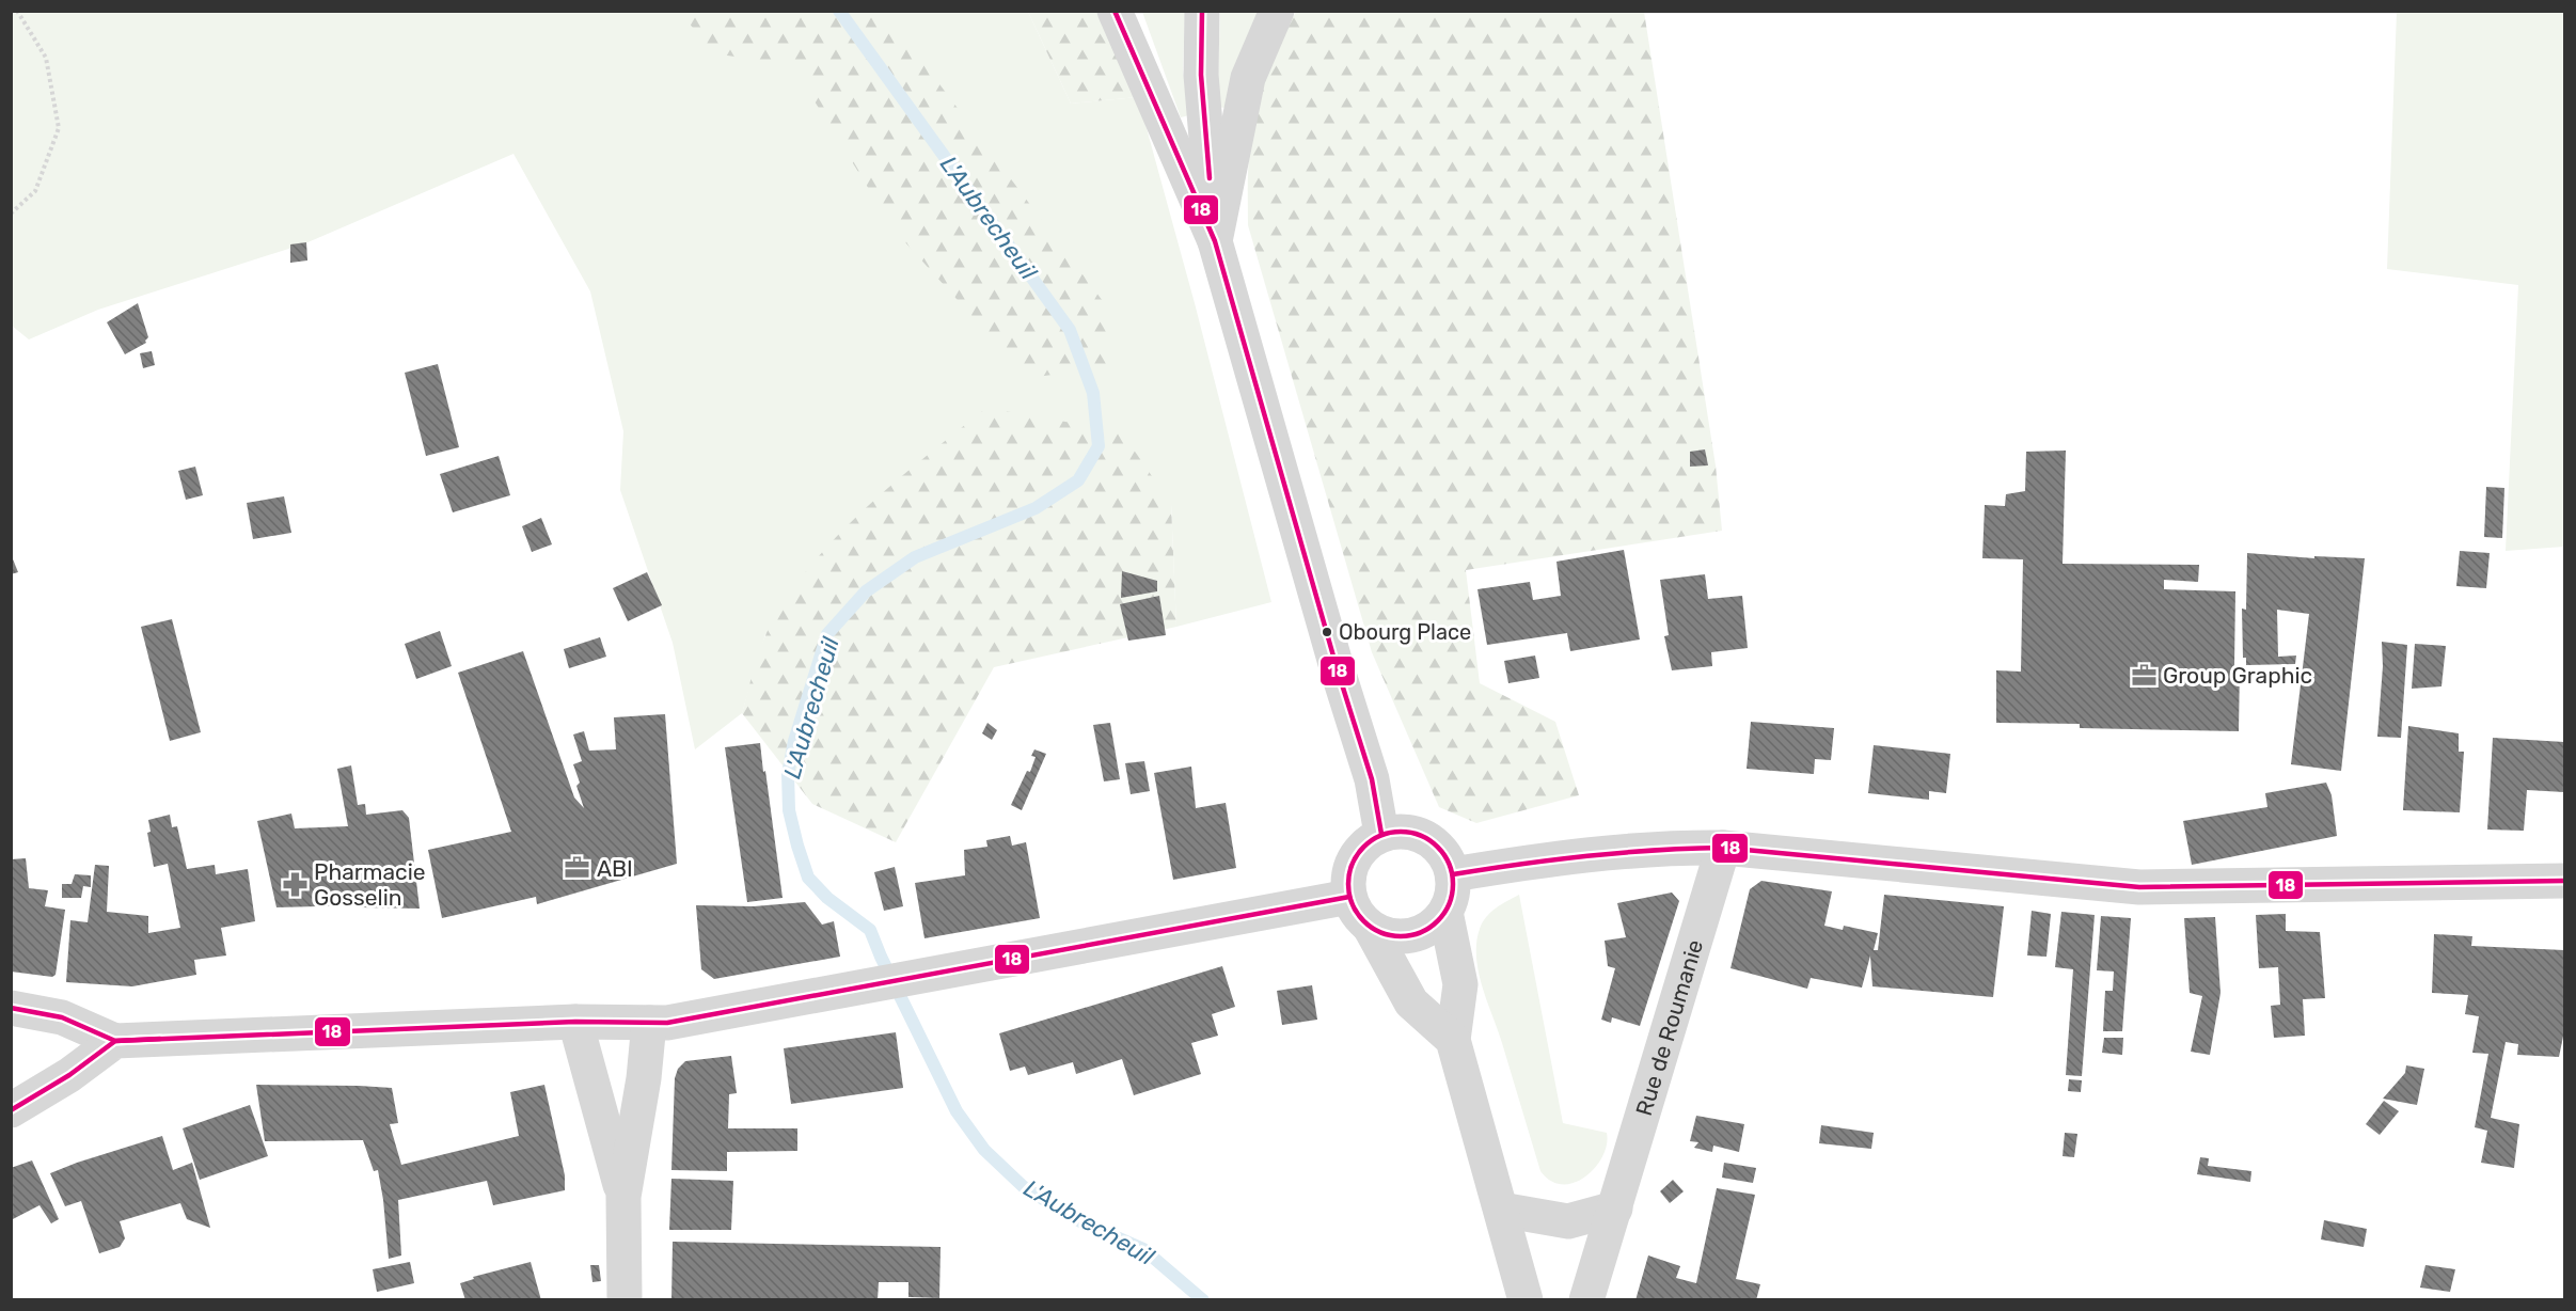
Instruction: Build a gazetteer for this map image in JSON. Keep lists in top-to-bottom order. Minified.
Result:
{"streets":{"street":["Rue de Roumanie"]},"water":["L'Aubrecheuil"],"places":{"other":["Obourg Place"],"office":["Group Graphic","ABI"],"pharmacy":["Pharmacie Gosselin"]},"lines":["transit line 18"]}
